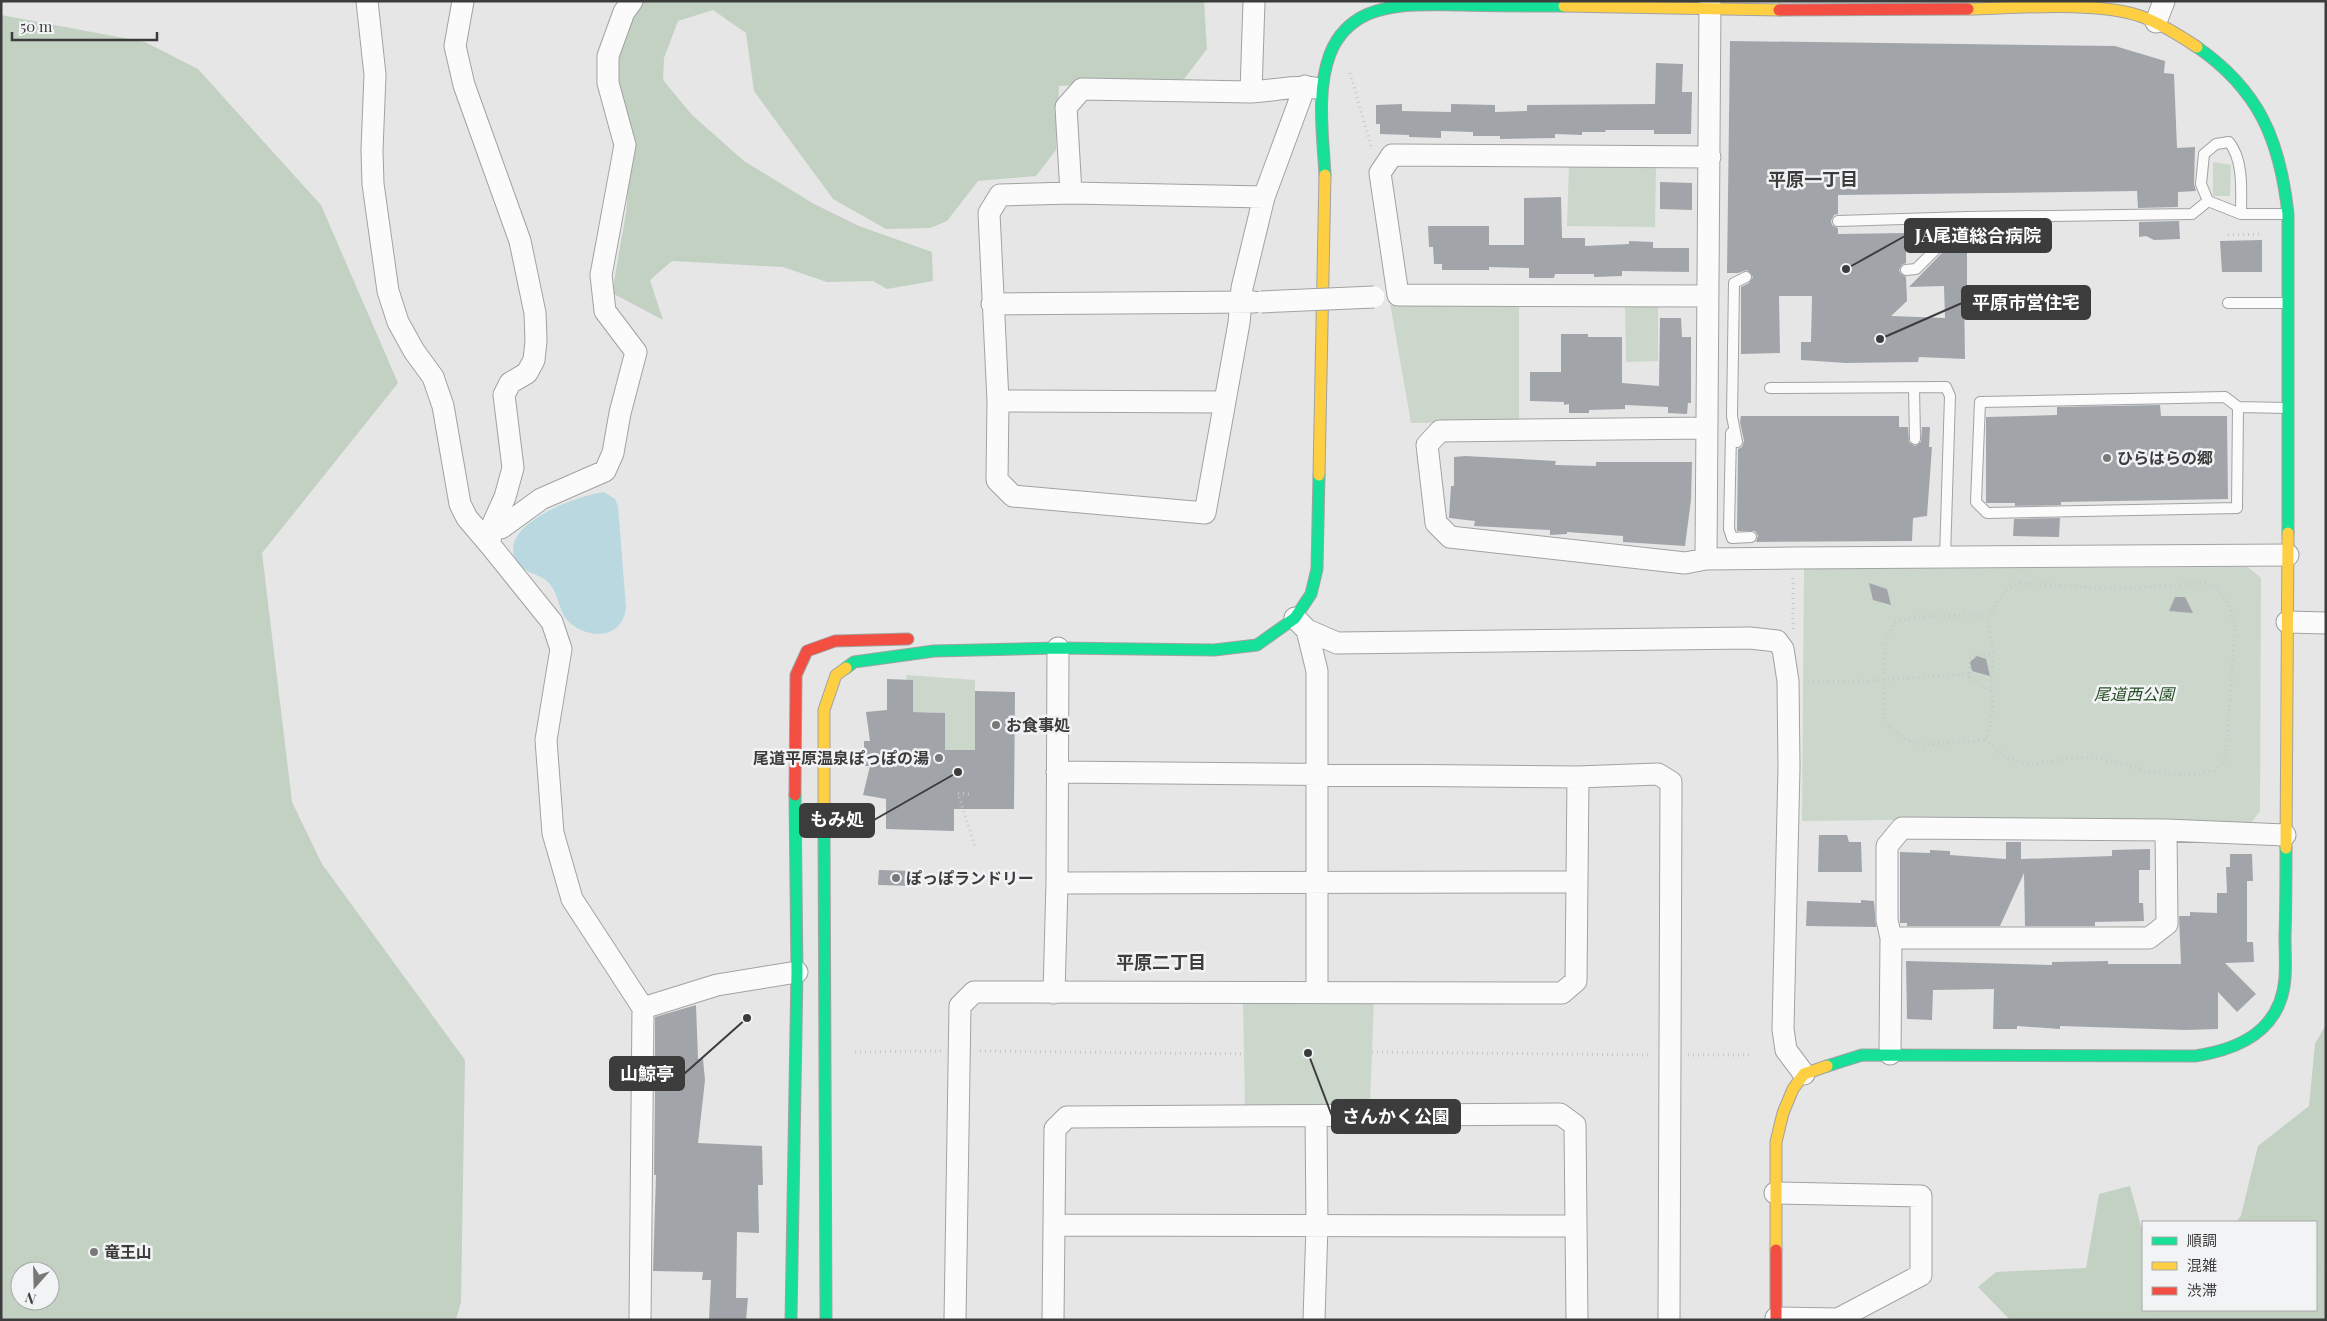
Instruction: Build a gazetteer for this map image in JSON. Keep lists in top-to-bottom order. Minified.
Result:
{"districts":["平原一丁目","平原二丁目"],"parks":["尾道西公園"],"places":["JA尾道総合病院","平原市営住宅","ひらはらの郷","お食事処","尾道平原温泉ぽっぽの湯","もみ処","ぽっぽランドリー","山鯨亭","さんかく公園","竜王山"],"legend":["順調","混雑","渋滞"],"scale_bar":"50 m","north":"bottom"}
